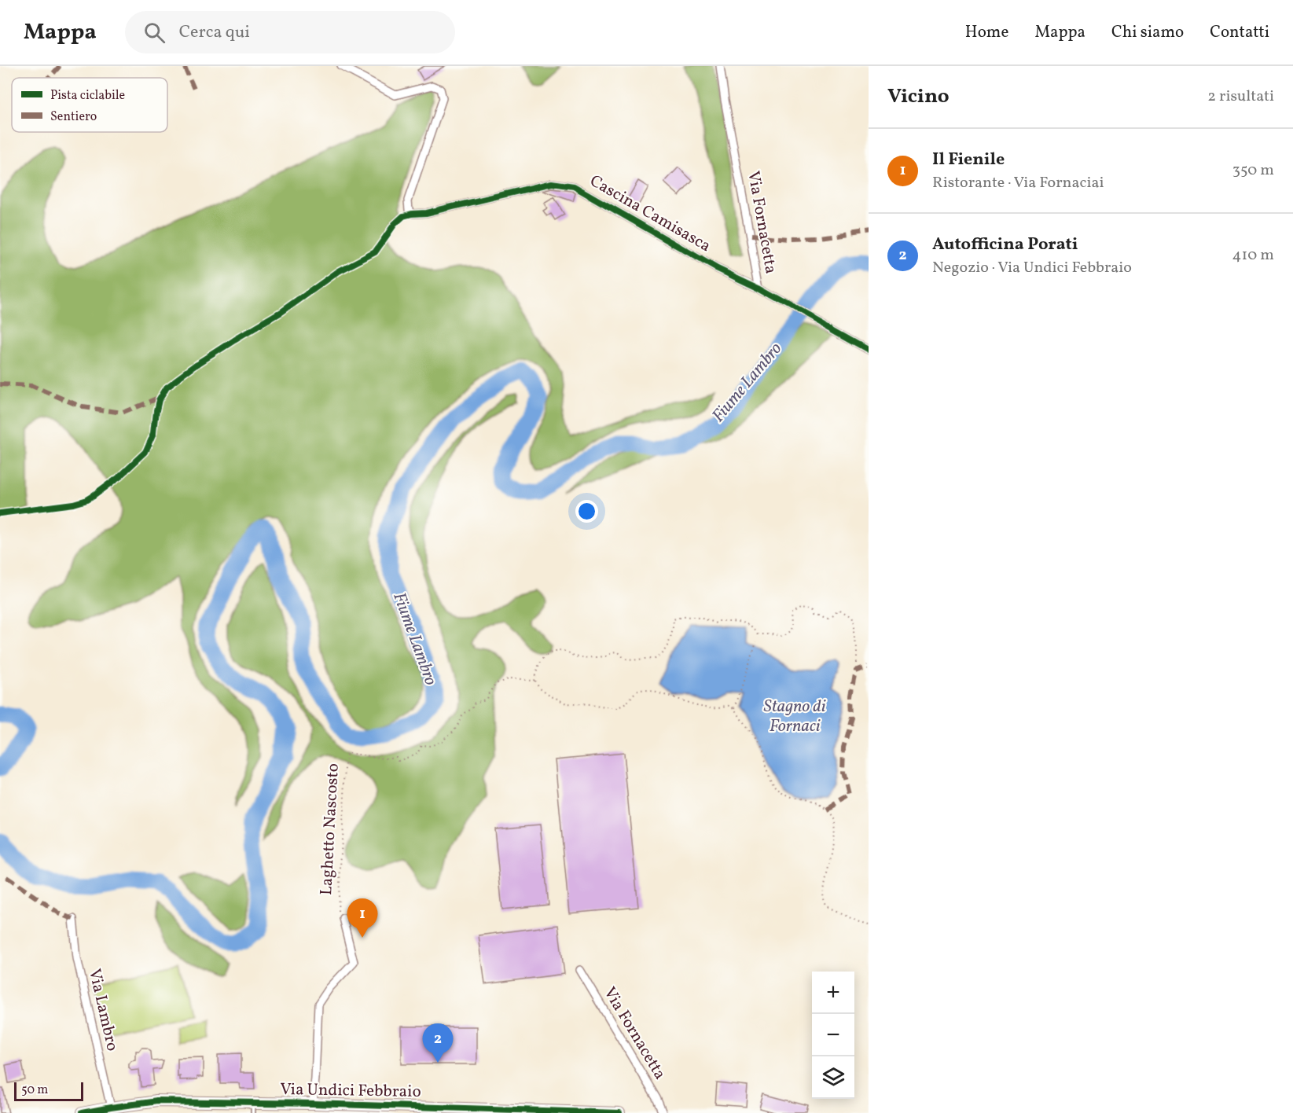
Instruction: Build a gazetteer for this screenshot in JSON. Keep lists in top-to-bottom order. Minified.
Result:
{"streets":{"street":["Cascina Camisasca","Via Fornacetta","Via Lambro","Via Undici Febbraio"],"path":["Laghetto Nascosto"]},"crossings":[["Cascina Camisasca","Via Fornacetta"],["Via Lambro","Via Undici Febbraio"]],"water":["Fiume Lambro","Stagno di Fornaci"],"legend":["Pista ciclabile","Sentiero"],"scale_bar":"50 m","page":{"header":"Mappa","search":"Cerca qui","nav":["Home","Mappa","Chi siamo","Contatti"],"heading":["Vicino","2 risultati"],"list":[{"mark":"1","name":"Il Fienile","note":"Ristorante · Via Fornaciai","value":"350 m"},{"mark":"2","name":"Autofficina Porati","note":"Negozio · Via Undici Febbraio","value":"410 m"}],"pins":["1","2"],"map_buttons":["+","−"],"scale":"50 m"}}
